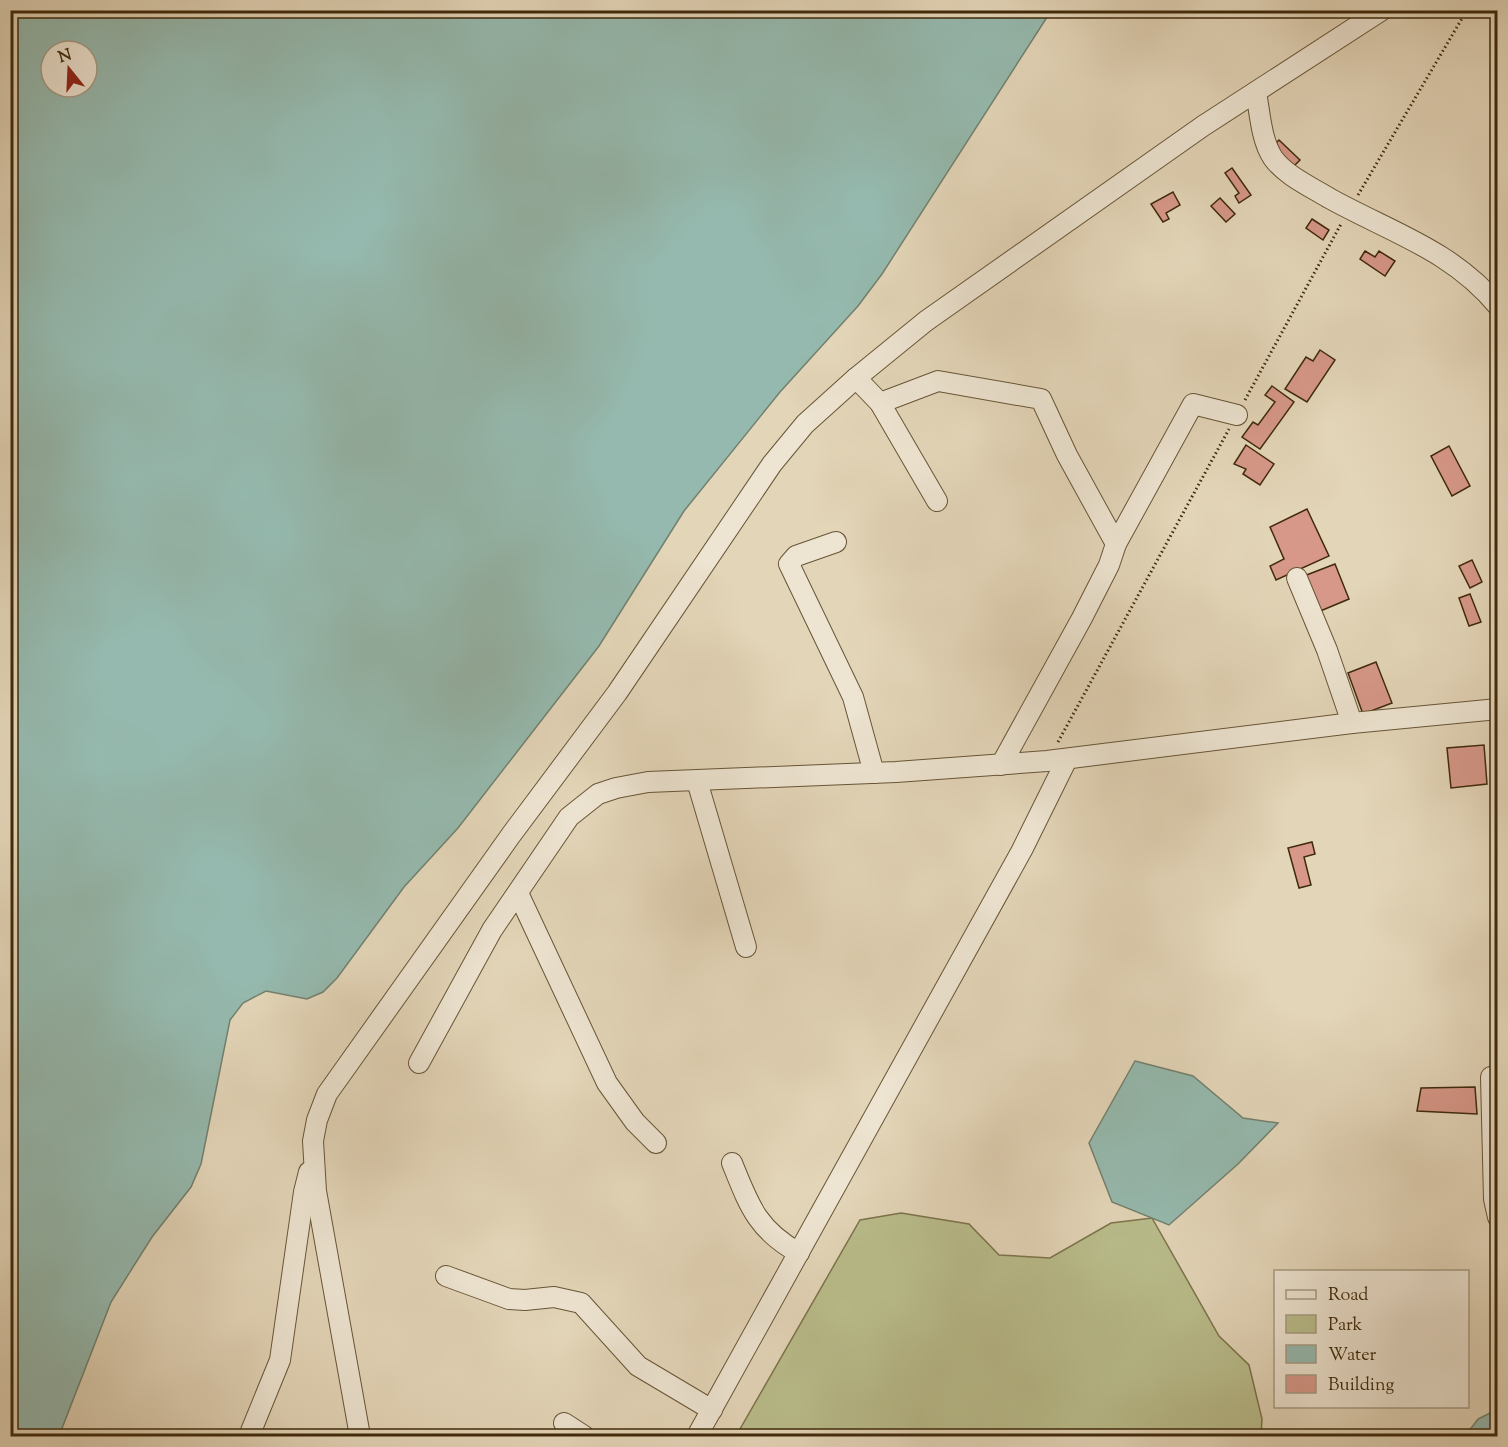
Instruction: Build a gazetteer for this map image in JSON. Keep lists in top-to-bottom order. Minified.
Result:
{"legend":["Road","Park","Water","Building"],"north":"top"}
